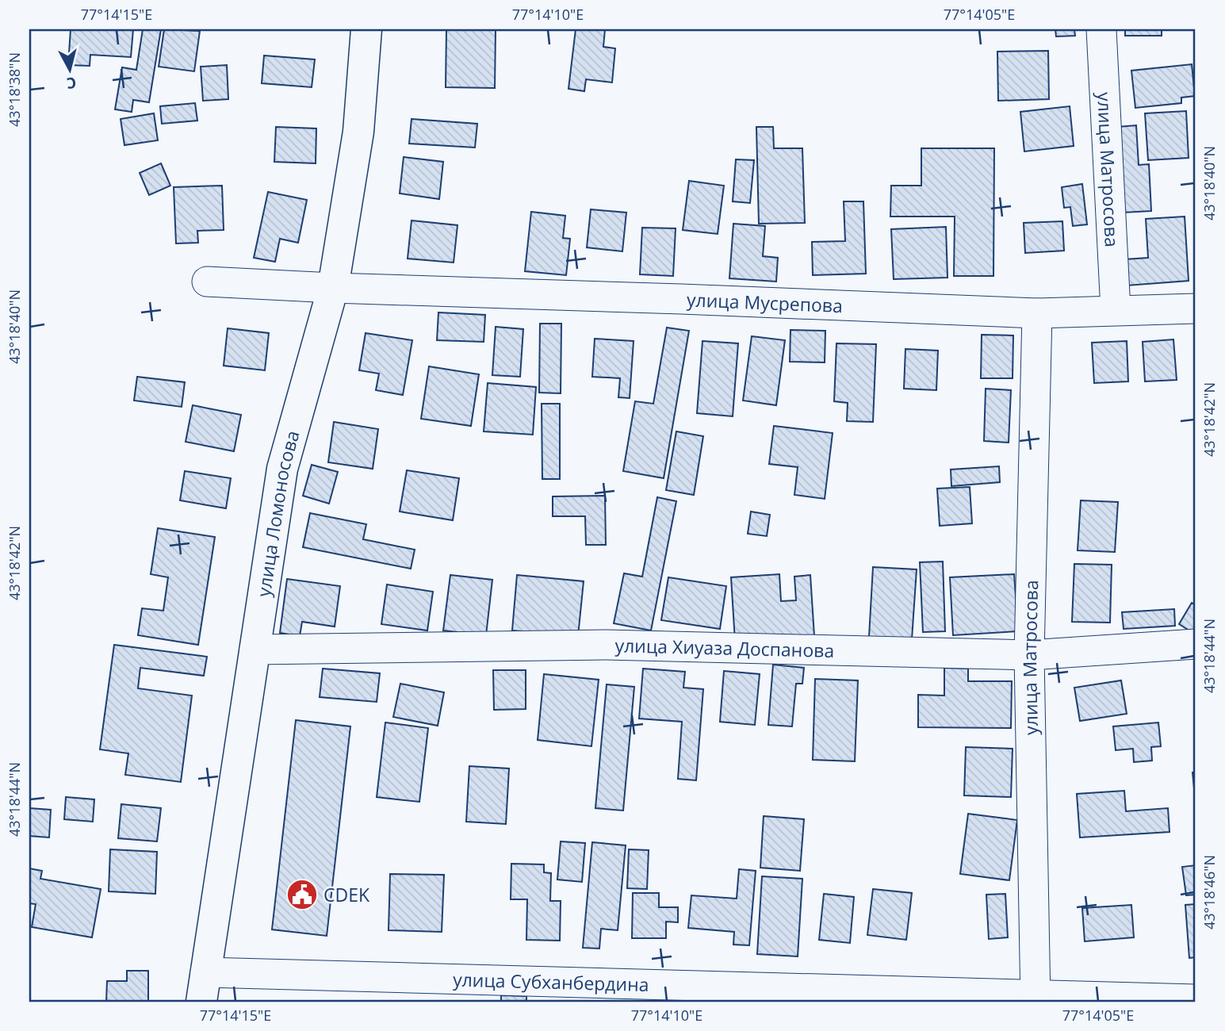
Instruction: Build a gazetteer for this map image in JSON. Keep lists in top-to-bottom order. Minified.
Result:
{"streets":{"main road":["улица Ломоносова"],"street":["улица Матросова","улица Мусрепова","улица Хиуаза Доспанова","улица Субханбердина"]},"crossings":[["улица Матросова","улица Мусрепова"],["улица Матросова","улица Хиуаза Доспанова"],["улица Матросова","улица Субханбердина"],["улица Мусрепова","улица Ломоносова"],["улица Ломоносова","улица Хиуаза Доспанова"],["улица Ломоносова","улица Субханбердина"]],"places":{"public building":["CDEK"]},"north":"bottom","coordinates":["77°14'15\"E","77°14'10\"E","77°14'05\"E","43°18'38\"N","43°18'40\"N","43°18'42\"N","43°18'44\"N","43°18'46\"N"]}
